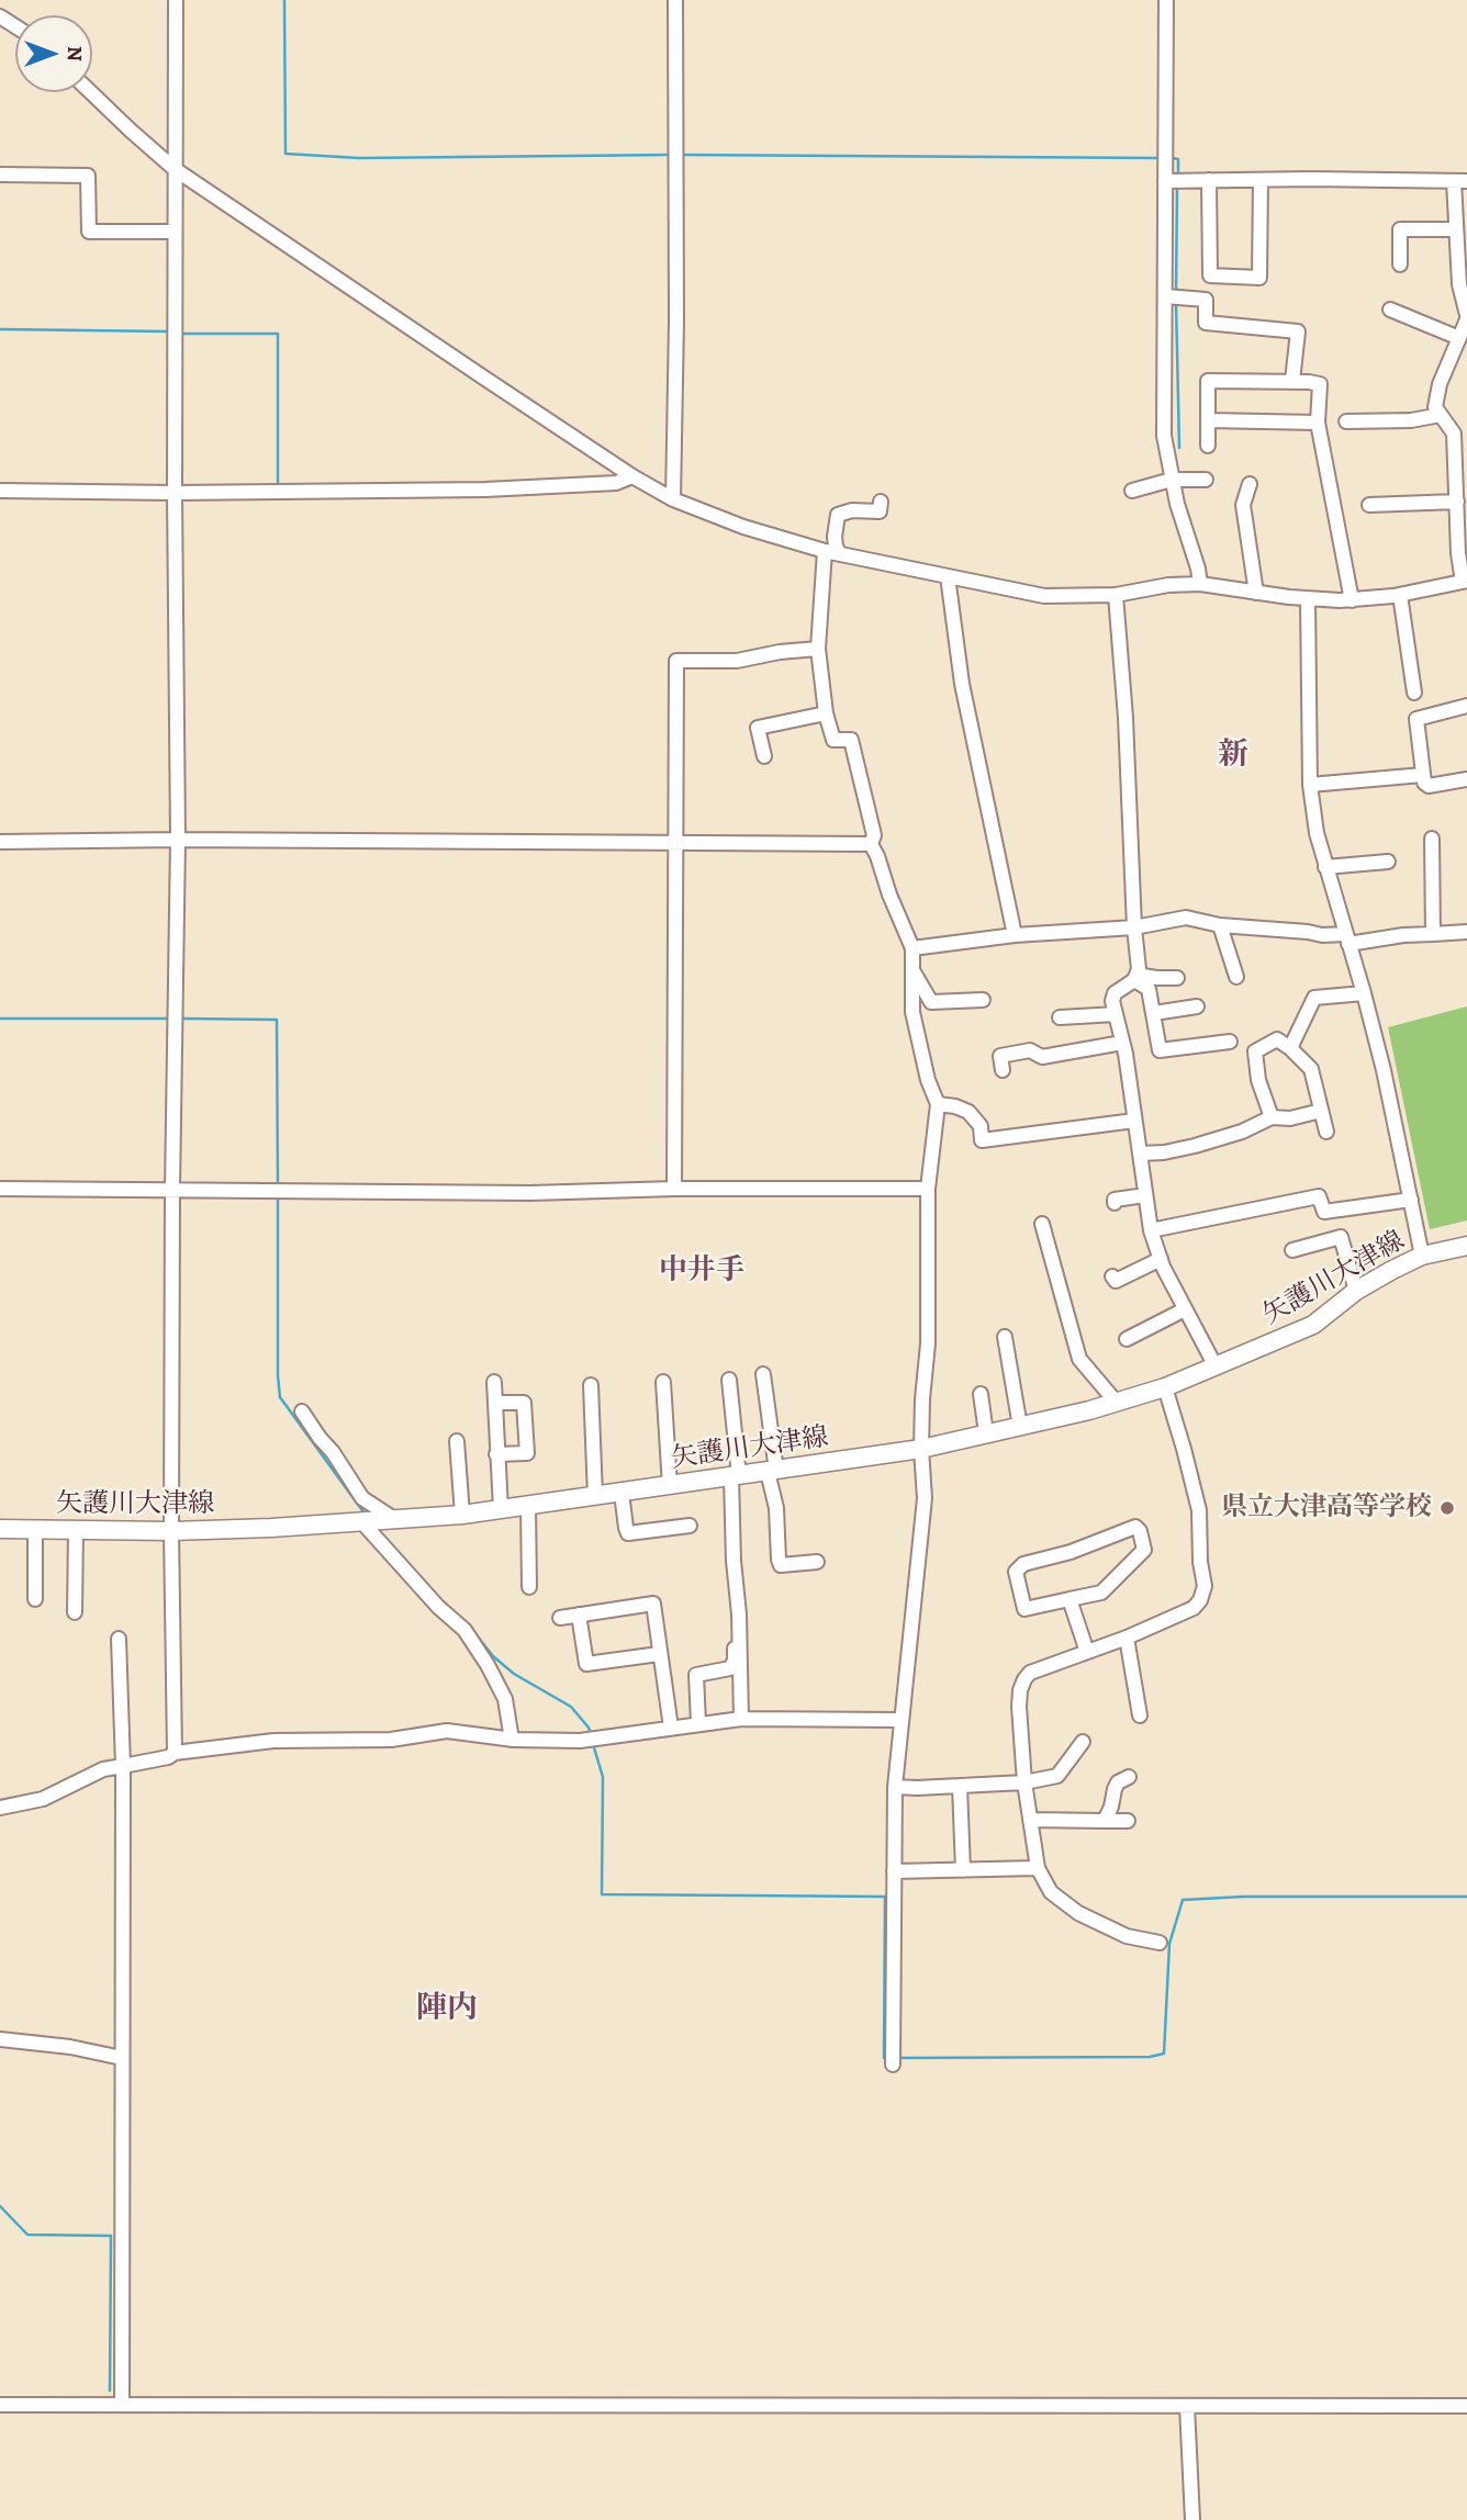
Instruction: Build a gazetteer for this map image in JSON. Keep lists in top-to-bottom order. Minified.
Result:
{"streets":{"main road":["矢護川大津線"]},"districts":["新","中井手","陣内"],"places":["県立大津高等学校"],"north":"right"}
